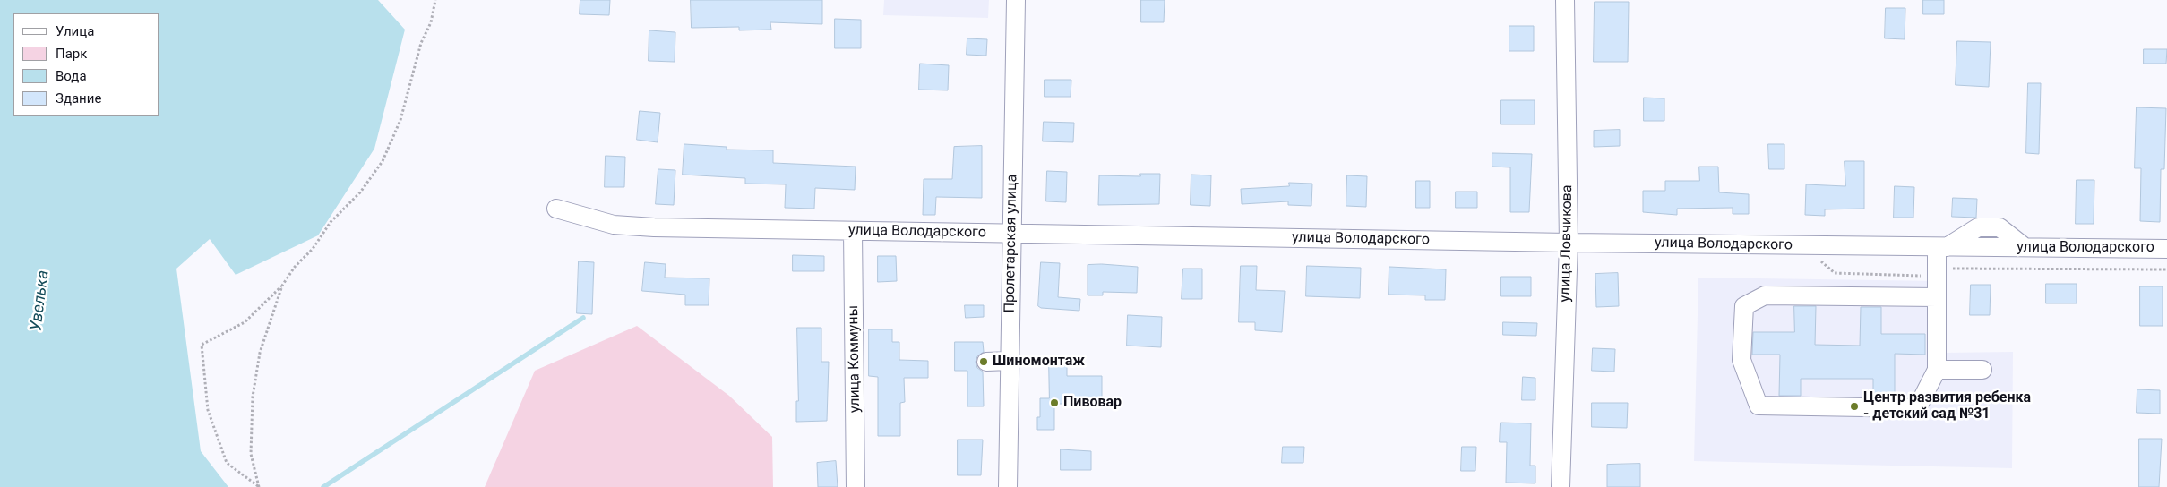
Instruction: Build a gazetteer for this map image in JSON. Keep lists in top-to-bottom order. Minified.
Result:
{"streets":{"street":["улица Володарского","Пролетарская улица","улица Ловчикова","улица Коммуны"]},"crossings":[["улица Володарского","Пролетарская улица"],["улица Володарского","улица Ловчикова"],["улица Володарского","улица Коммуны"]],"water":["Увелька"],"places":["Шиномонтаж","Пивовар","Центр развития ребенка - детский сад №31"],"legend":["Улица","Парк","Вода","Здание"]}
